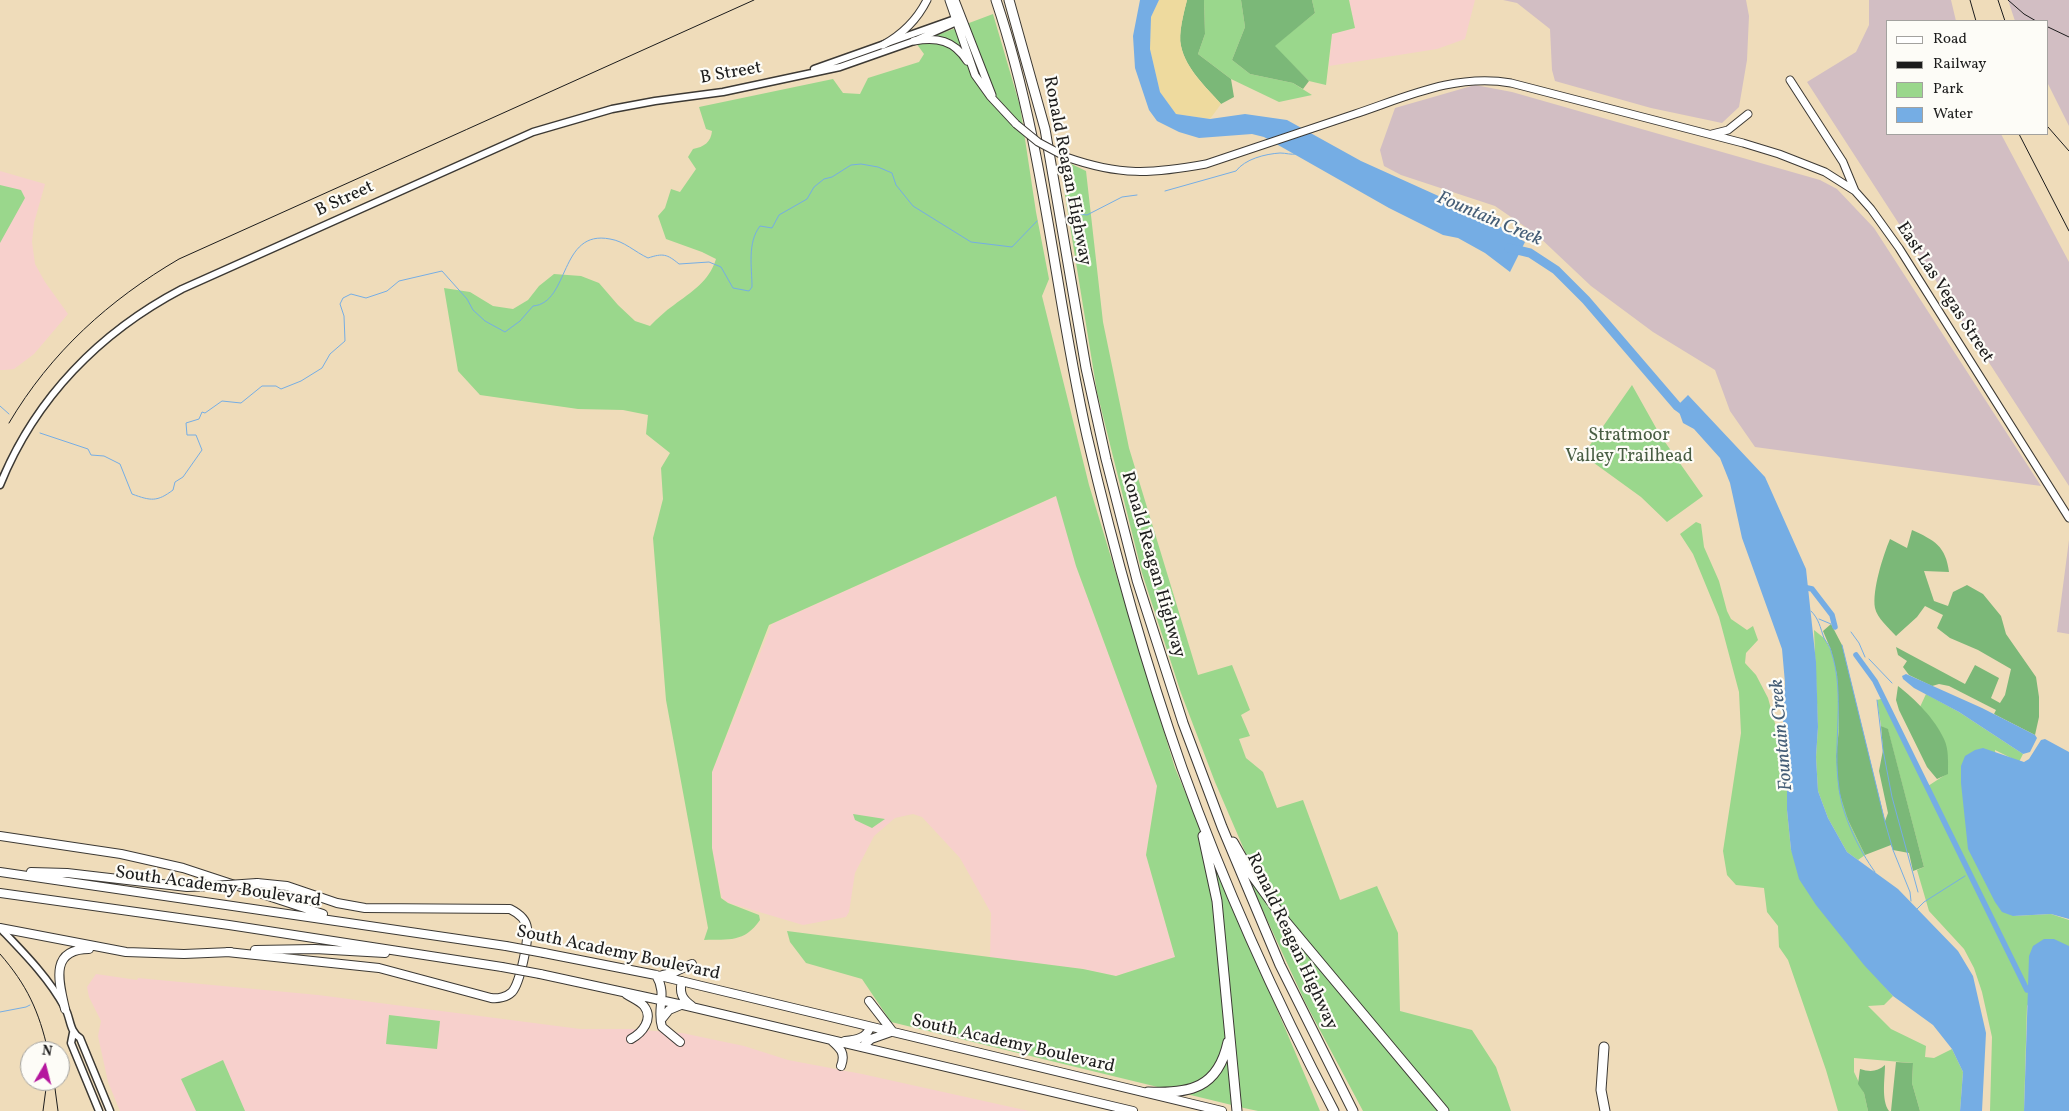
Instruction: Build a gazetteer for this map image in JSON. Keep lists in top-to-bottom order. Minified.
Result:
{"streets":{"highway":["Ronald Reagan Highway","South Academy Boulevard"],"main road":["B Street","East Las Vegas Street"]},"water":["Fountain Creek"],"parks":["Stratmoor Valley Trailhead"],"legend":["Road","Railway","Park","Water"],"north":"top"}
